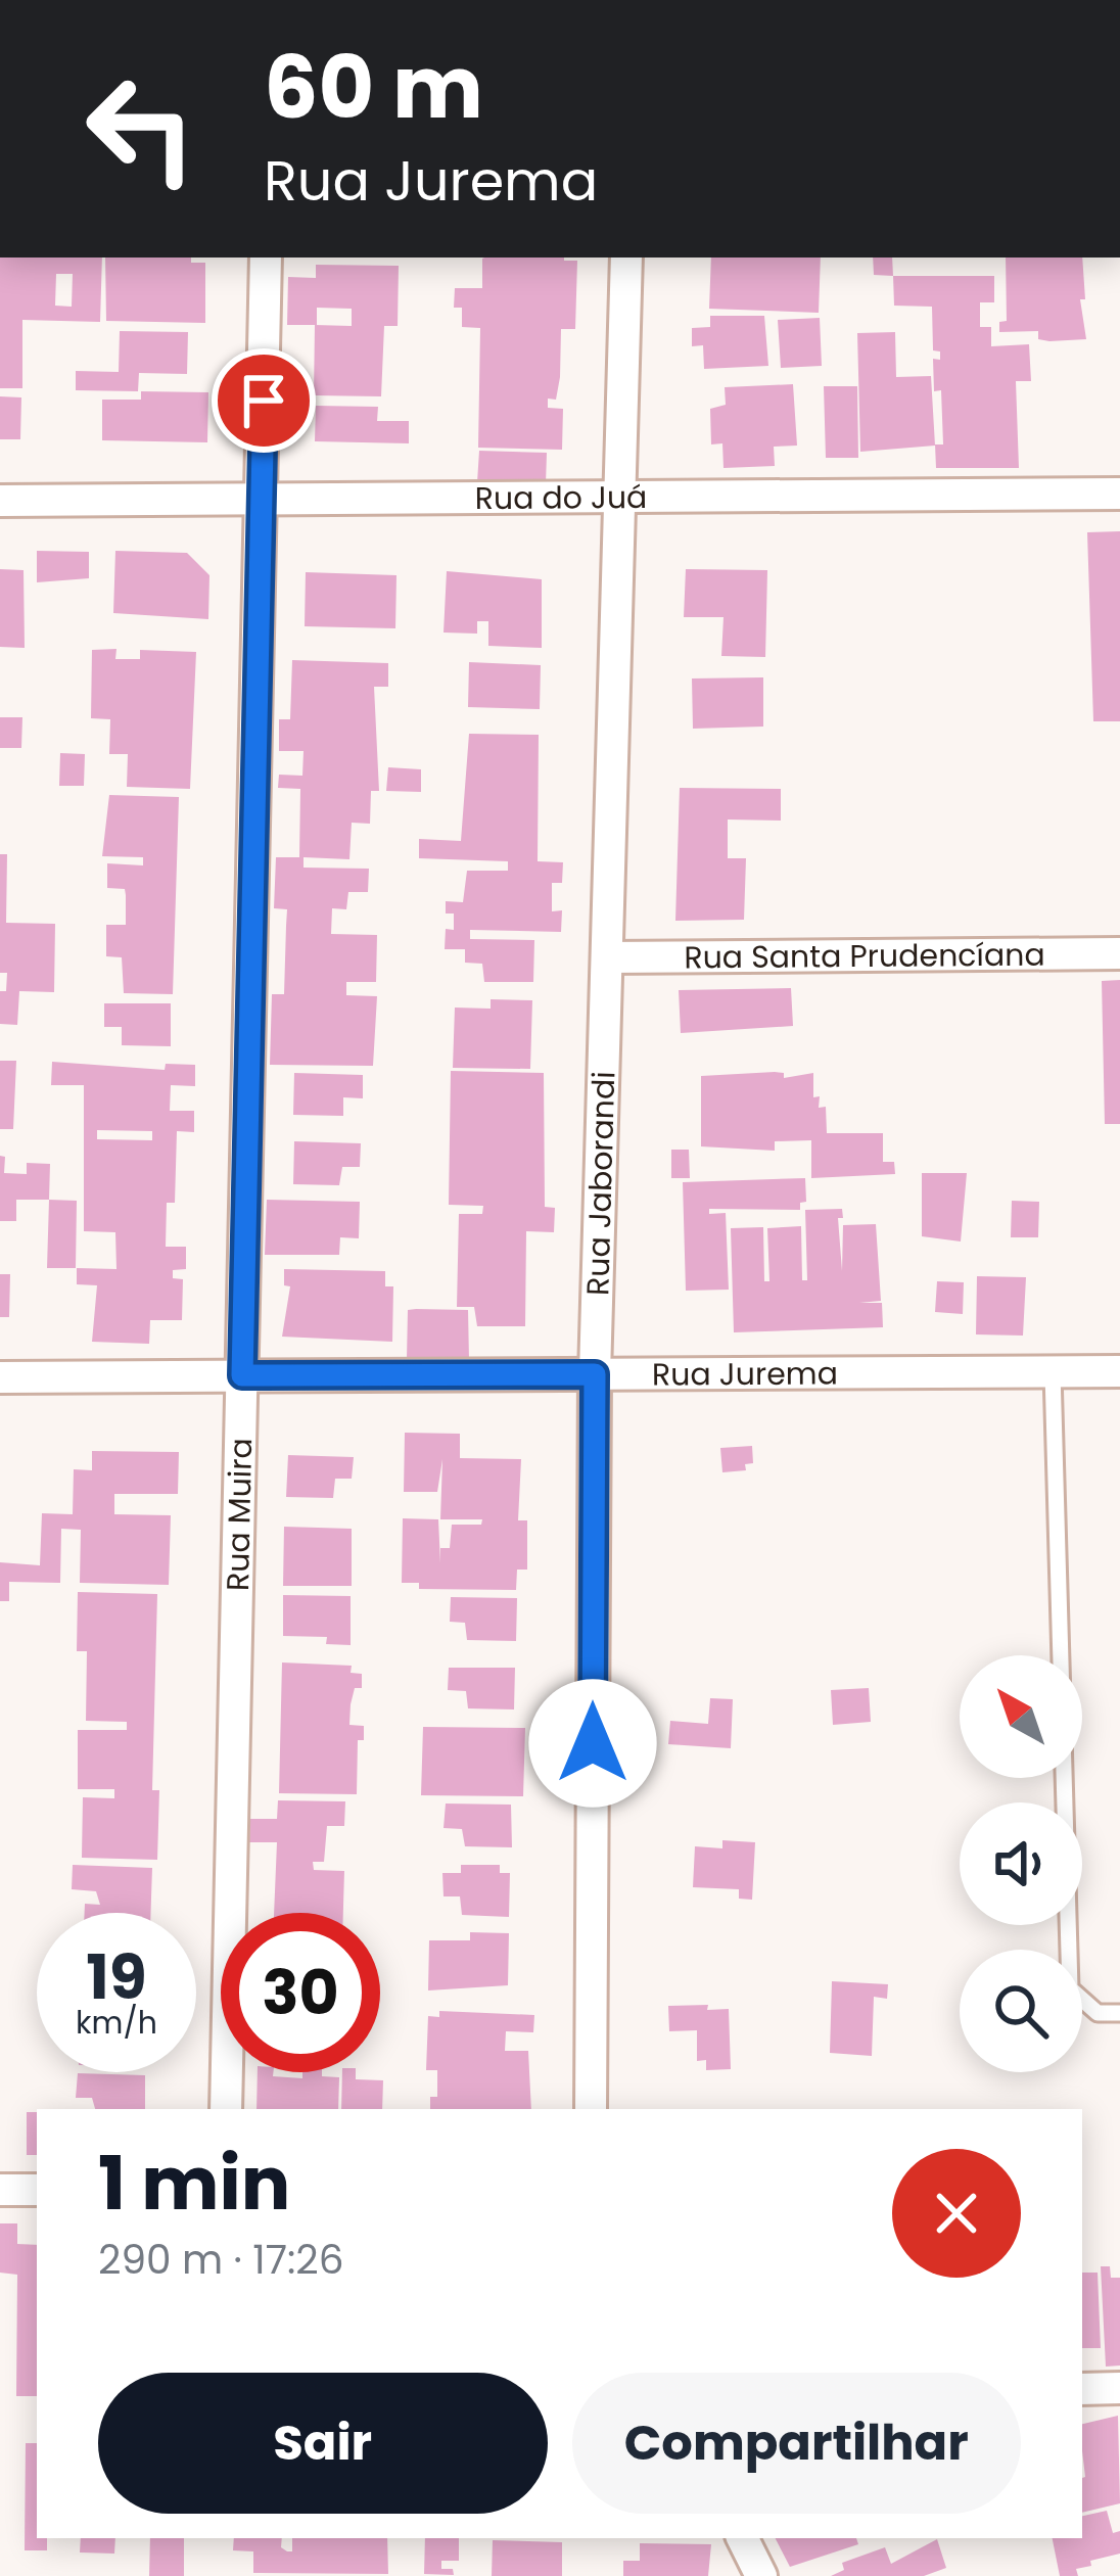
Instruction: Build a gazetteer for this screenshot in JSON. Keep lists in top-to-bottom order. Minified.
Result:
{"streets":{"street":["Rua do Juá","Rua Santa Prudencíana","Rua Jaborandi","Rua Jurema","Rua Muira"]},"crossings":[["Rua do Juá","Rua Jaborandi"],["Rua do Juá","Rua Muira"],["Rua Santa Prudencíana","Rua Jaborandi"],["Rua Jaborandi","Rua Jurema"],["Rua Jurema","Rua Muira"]],"north":"top left","page":{"turn":["60 m","Rua Jurema"],"speed":"19 km/h","limit":"30","heading":["1 min","290 m · 17:26"],"buttons":["Sair","Compartilhar"]}}
